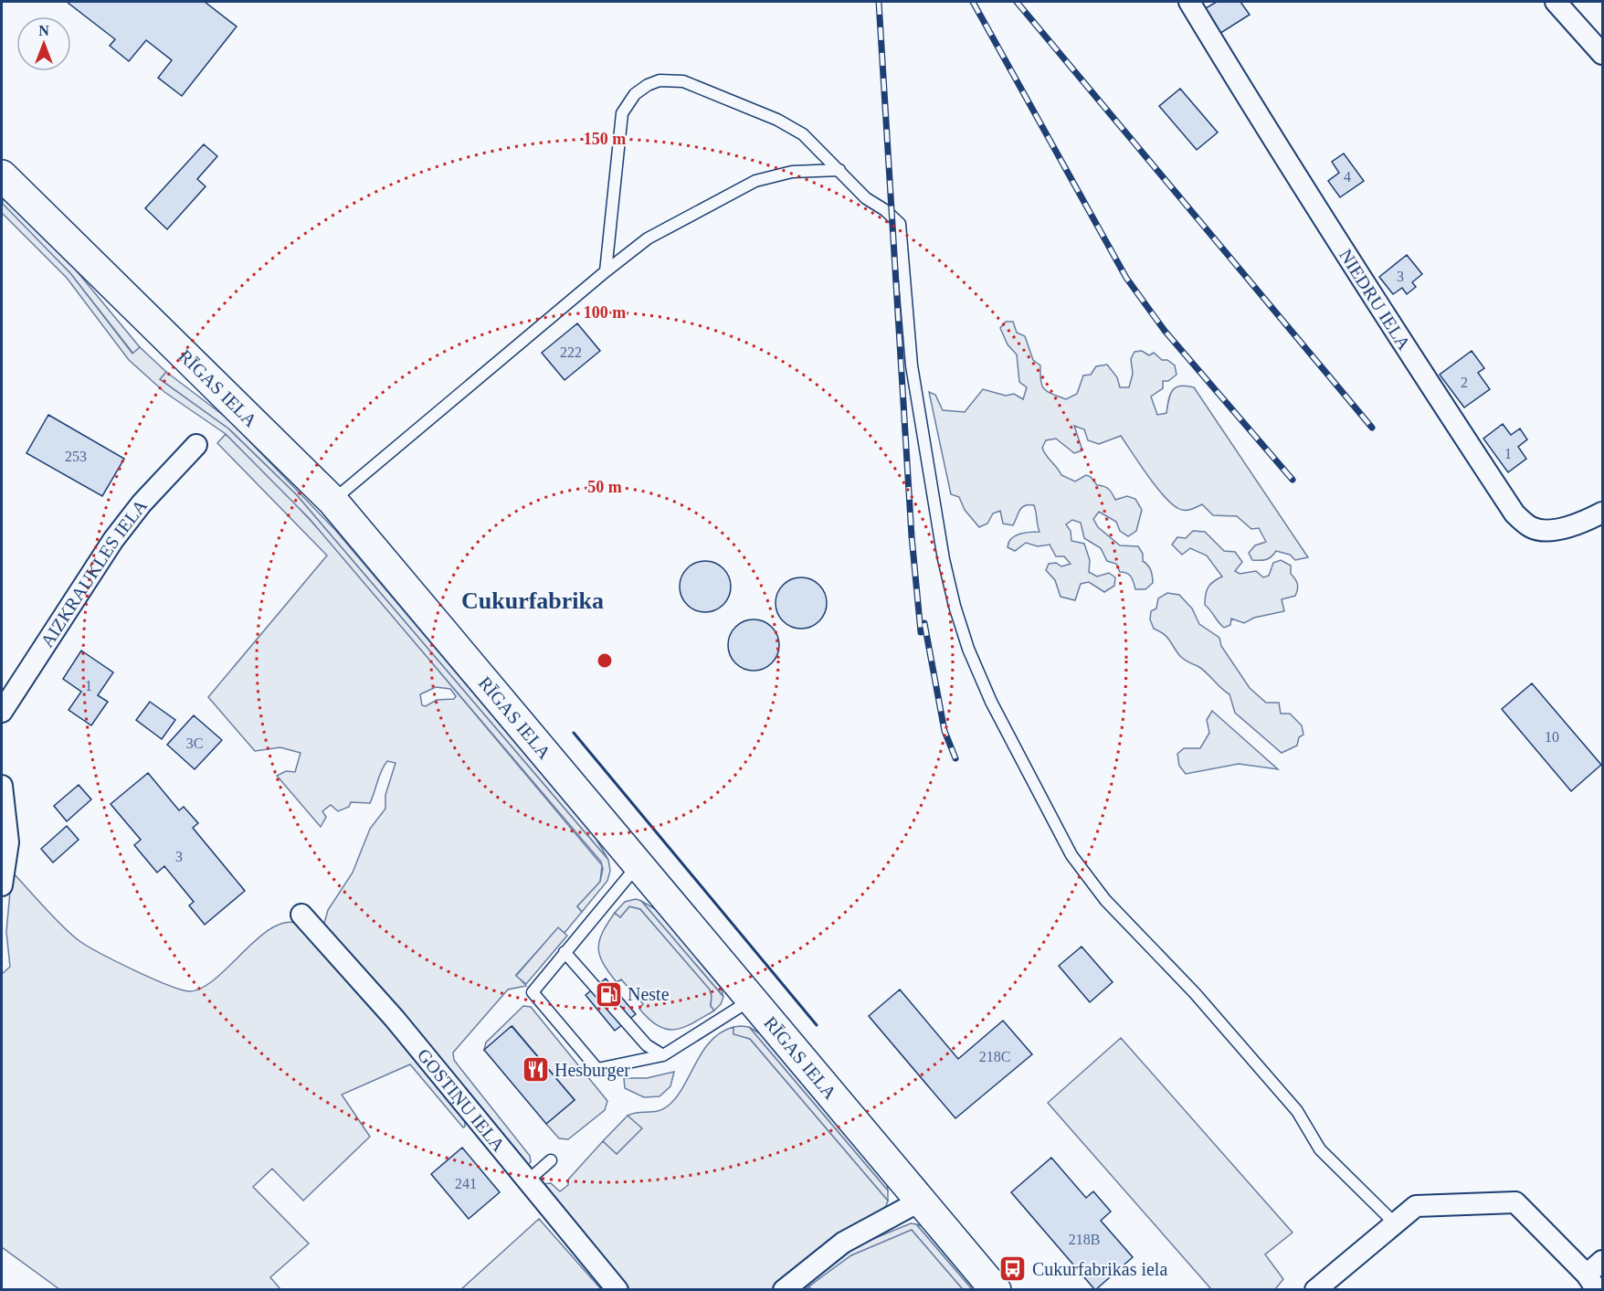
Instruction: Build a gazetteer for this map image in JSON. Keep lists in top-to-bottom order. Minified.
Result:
{"streets":{"highway":["RĪGAS IELA"],"street":["NIEDRU IELA","AIZKRAUKLES IELA","GOSTIŅU IELA"]},"districts":["Cukurfabrika"],"places":{"fuel station":["Neste"],"restaurant":["Hesburger"],"bus stop":["Cukurfabrikas iela"]},"house_numbers":["4","3","222","2","1","253","1","10","3C","3","218C","241","218B"],"north":"top","rings":["150 m","100 m","50 m"]}
